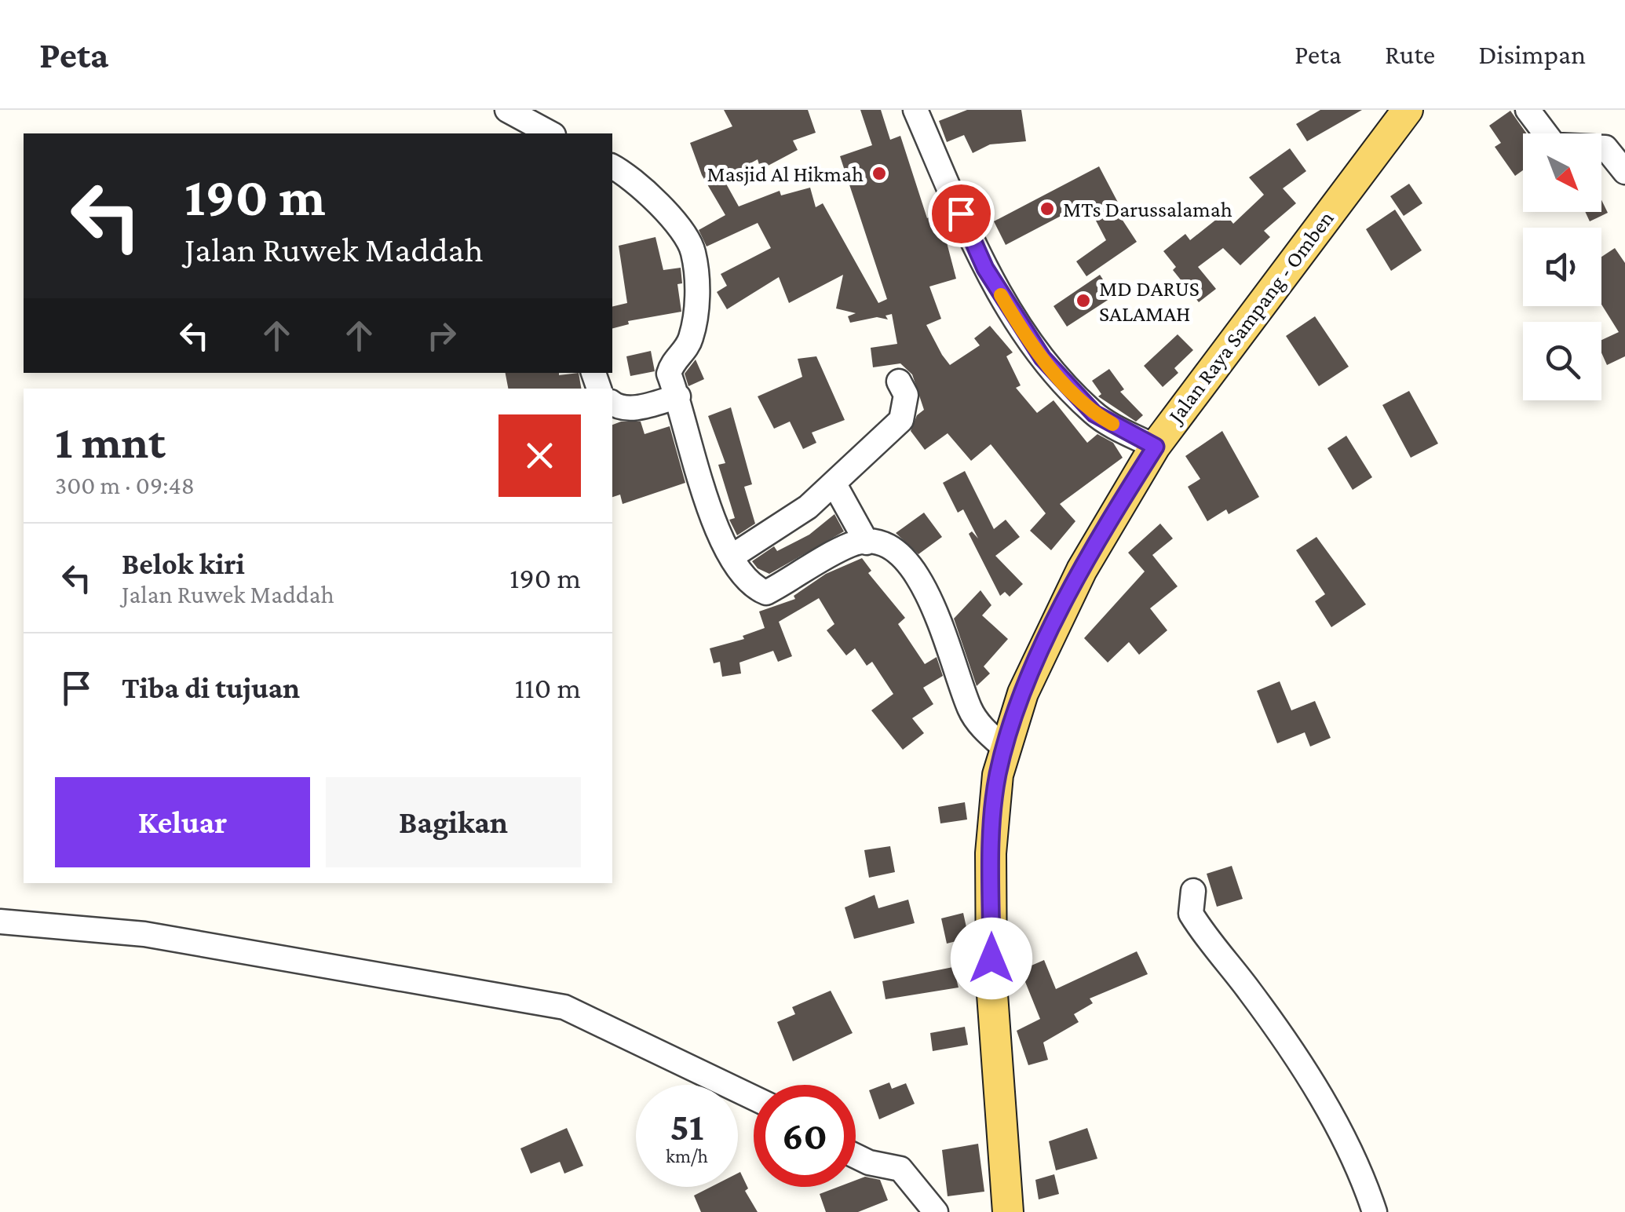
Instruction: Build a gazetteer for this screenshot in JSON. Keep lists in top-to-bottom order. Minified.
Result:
{"streets":{"main road":["Jalan Raya Sampang - Omben"]},"places":["Masjid Al Hikmah","MTs Darussalamah","MD DARUS SALAMAH"],"north":"bottom right","page":{"header":"Peta","nav":["Peta","Rute","Disimpan"],"turn":["190 m","Jalan Ruwek Maddah"],"heading":["1 mnt","300 m · 09:48"],"list":[{"name":"Belok kiri","note":"Jalan Ruwek Maddah","value":"190 m"},{"name":"Tiba di tujuan","value":"110 m"}],"buttons":["Keluar","Bagikan"],"speed":"51 km/h","limit":"60"}}
